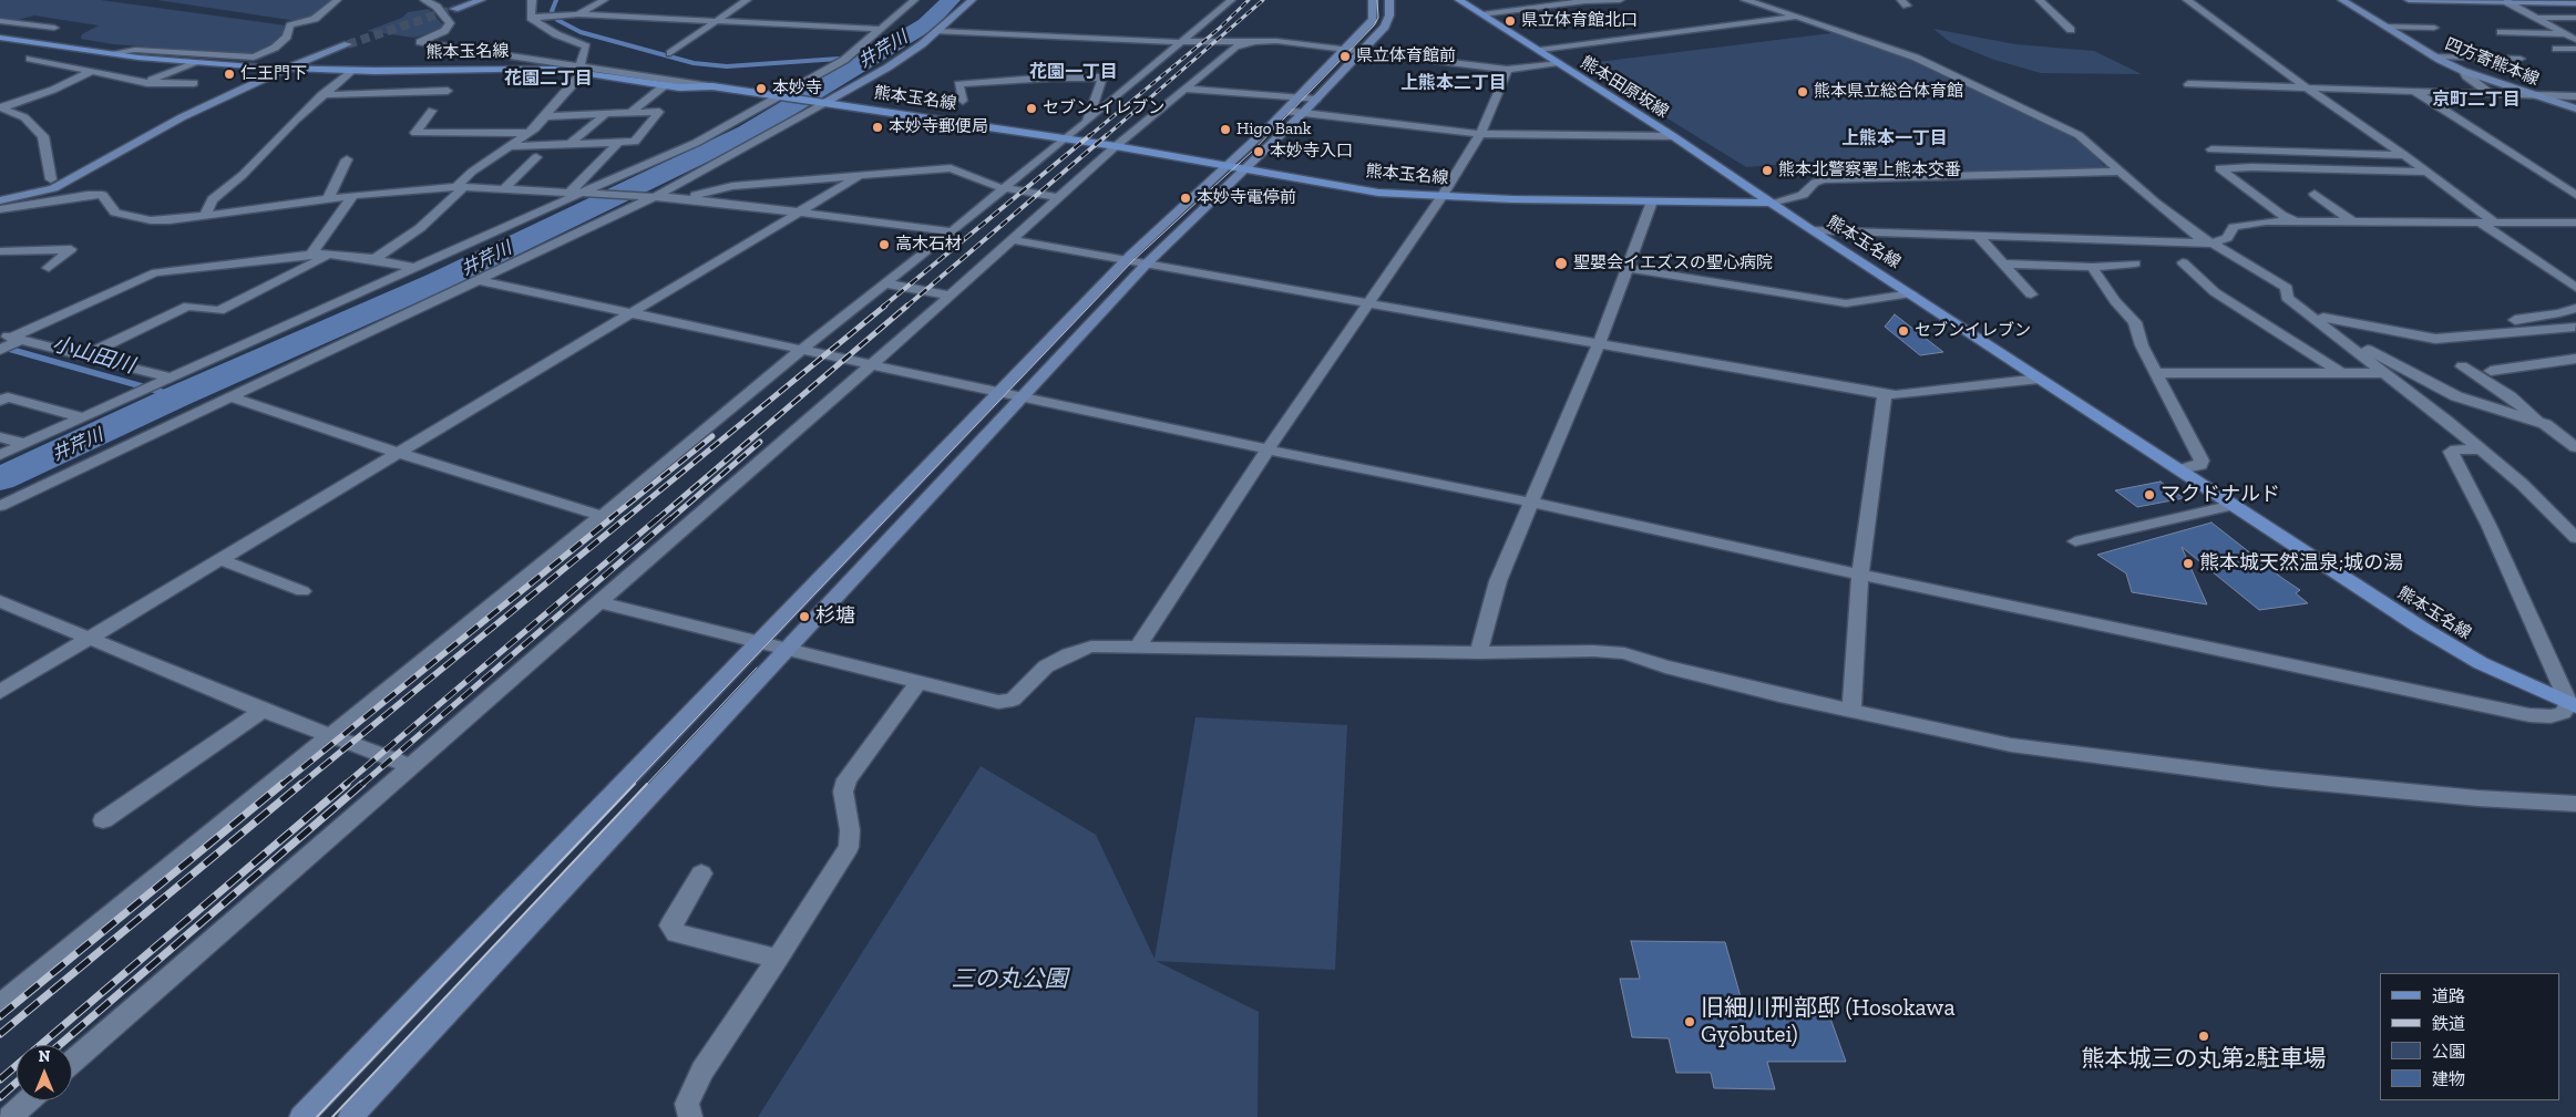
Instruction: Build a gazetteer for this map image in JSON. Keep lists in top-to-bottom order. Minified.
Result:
{"streets":{"main road":["熊本玉名線","熊本田原坂線"],"street":["四方寄熊本線"]},"crossings":[["熊本玉名線","熊本田原坂線"]],"districts":["花園一丁目","花園二丁目","上熊本二丁目","京町二丁目","上熊本一丁目"],"water":["井芹川","小山田川"],"parks":["三の丸公園"],"places":["県立体育館北口","県立体育館前","仁王門下","本妙寺","熊本県立総合体育館","セブン-イレブン","本妙寺郵便局","Higo Bank","本妙寺入口","熊本北警察署上熊本交番","本妙寺電停前","高木石材","聖嬰会イエズスの聖心病院","セブンイレブン","マクドナルド","熊本城天然温泉;城の湯","杉塘","旧細川刑部邸 (Hosokawa Gyōbutei)","熊本城三の丸第2駐車場"],"legend":["道路","鉄道","公園","建物"],"north":"top"}
